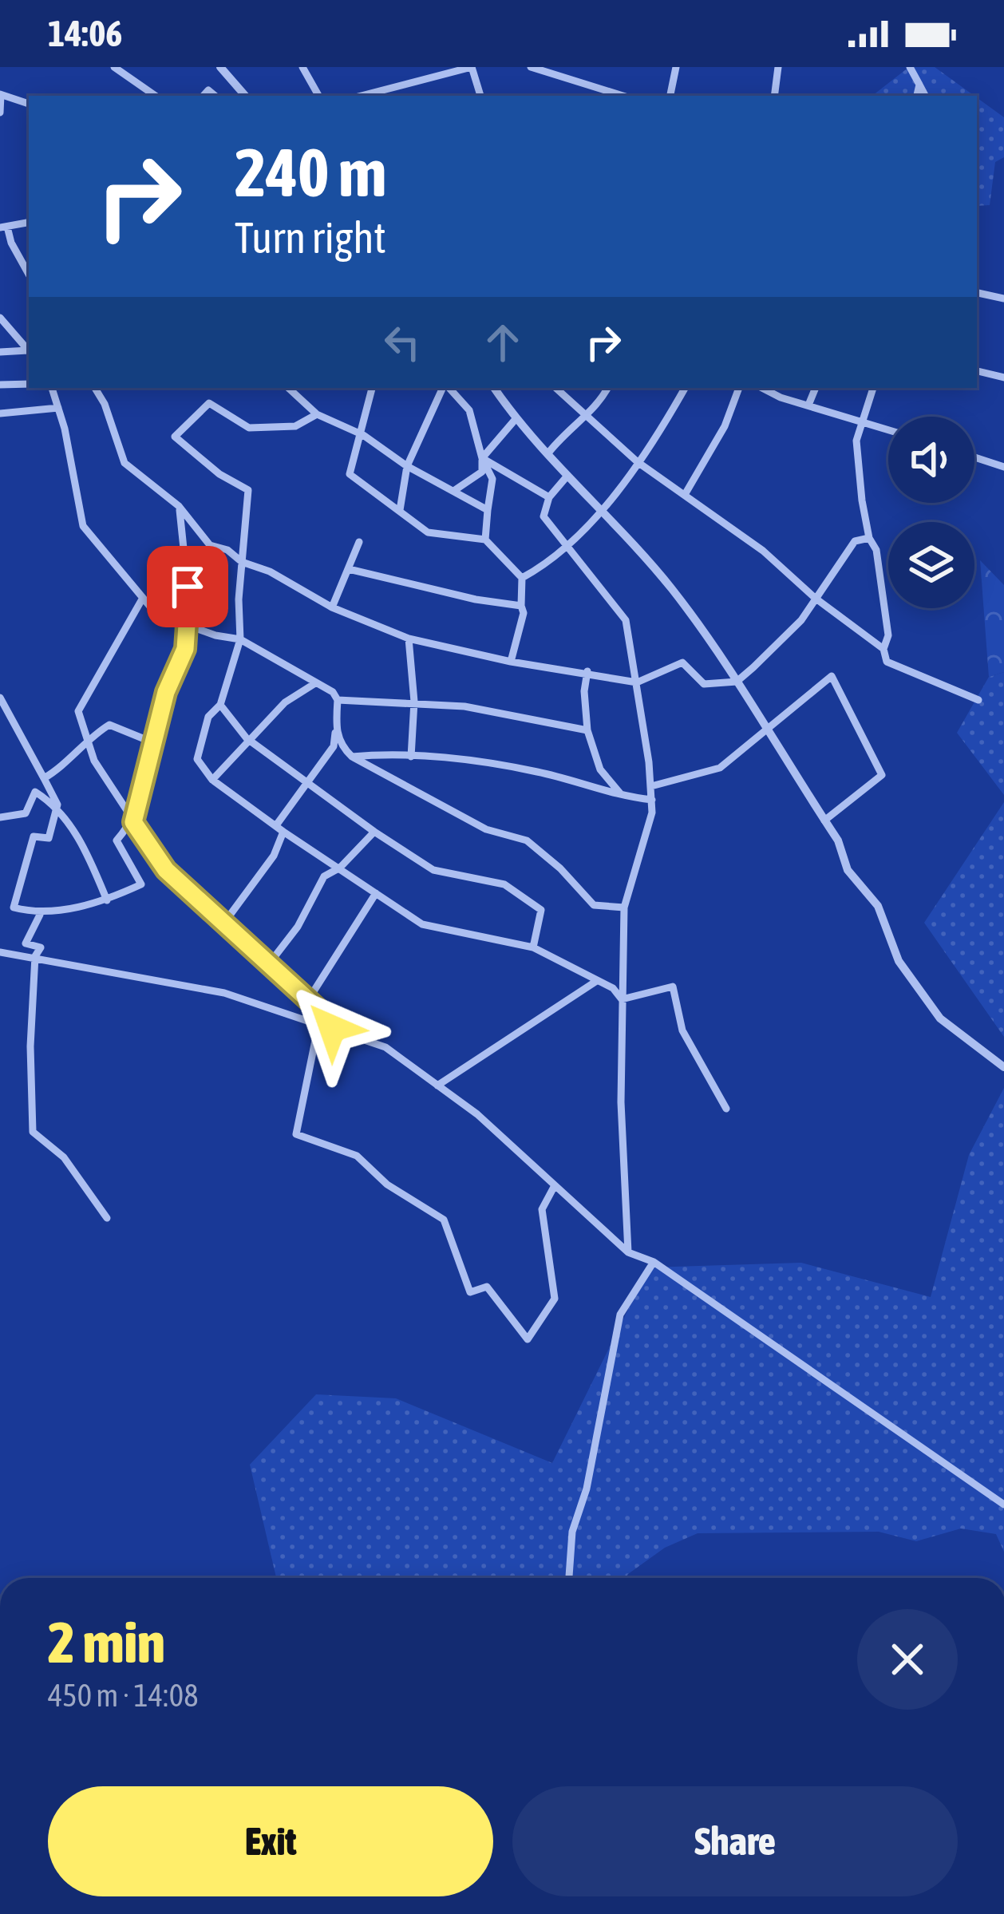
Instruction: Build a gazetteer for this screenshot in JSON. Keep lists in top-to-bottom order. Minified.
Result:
{"page":{"status":"14:06","turn":["240 m","Turn right"],"heading":["2 min","450 m · 14:08"],"buttons":["Exit","Share"]}}
